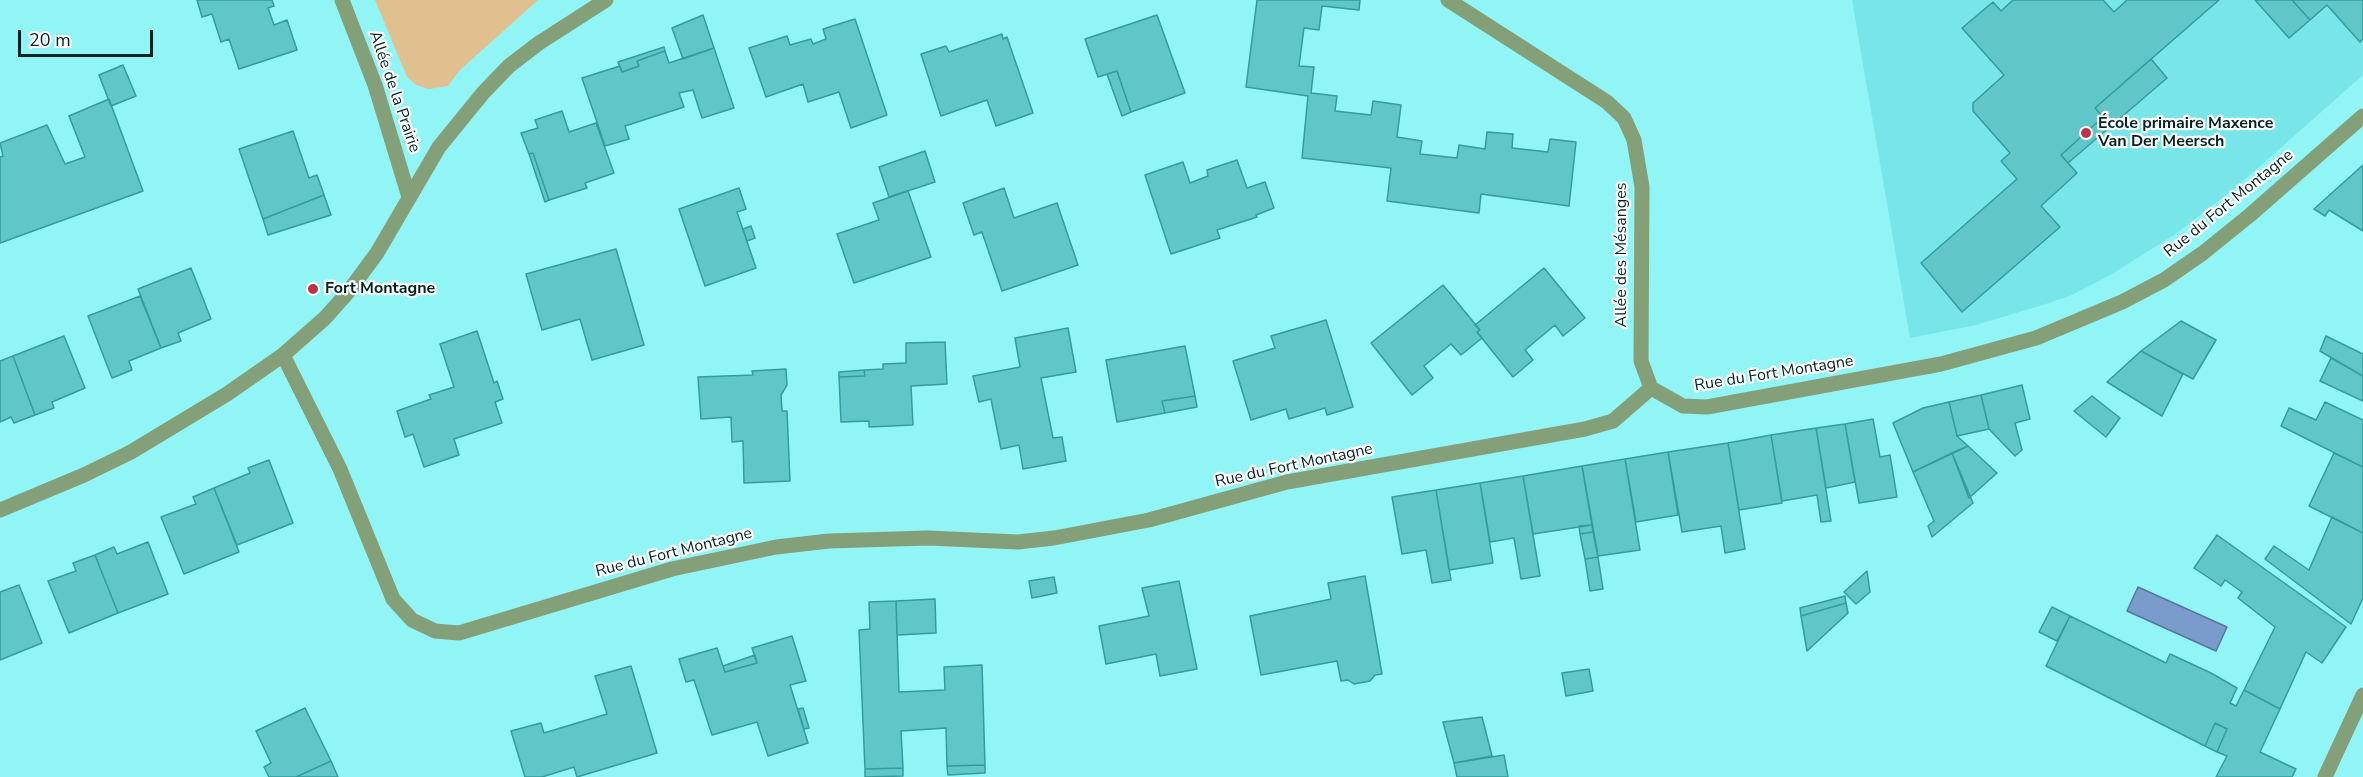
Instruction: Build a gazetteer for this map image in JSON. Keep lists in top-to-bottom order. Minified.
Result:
{"streets":{"street":["Allée de la Prairie","Rue du Fort Montagne","Allée des Mésanges"]},"crossings":[["Rue du Fort Montagne","Allée des Mésanges"]],"places":["École primaire Maxence Van Der Meersch","Fort Montagne"],"scale_bar":"20 m"}
